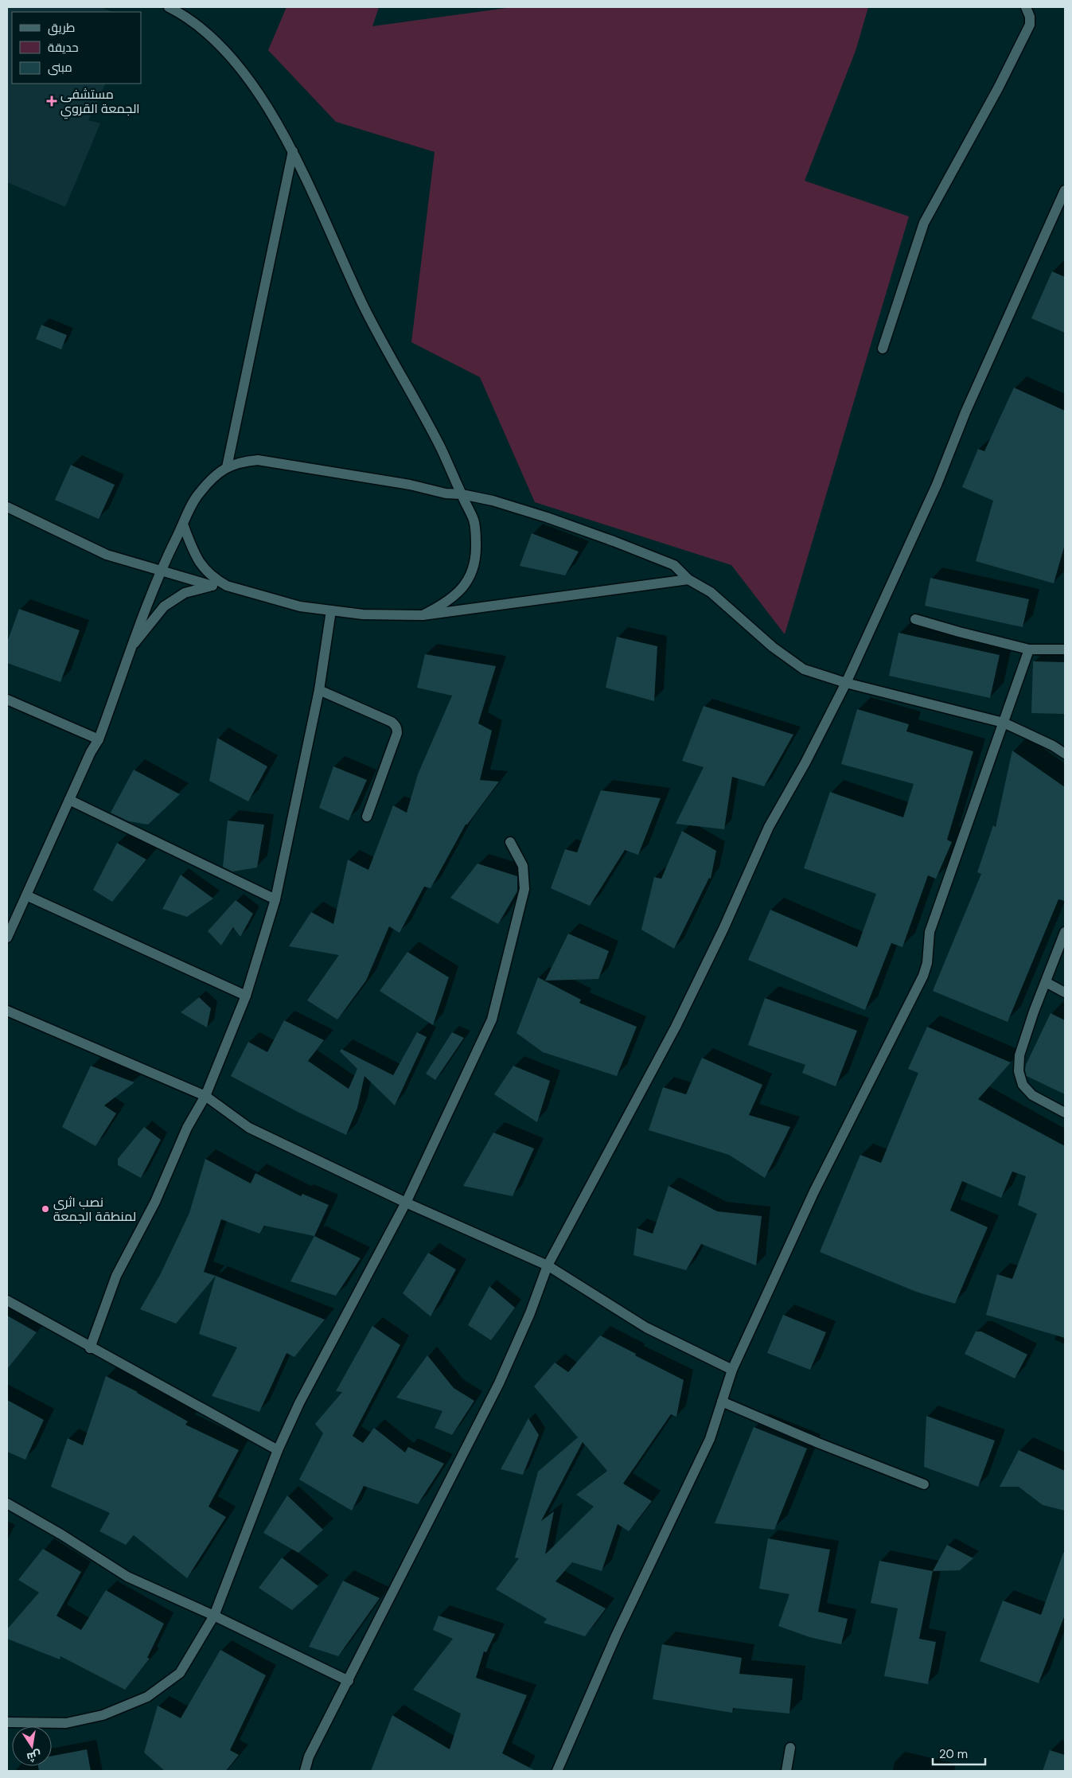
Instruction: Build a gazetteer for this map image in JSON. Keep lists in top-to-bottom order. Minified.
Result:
{"places":{"health":["مستشفى الجمعة القروي"],"other":["نصب اثري لمنطقة الجمعة"]},"legend":["طريق","حديقة","مبنى"],"scale_bar":"20 m","north":"bottom"}
